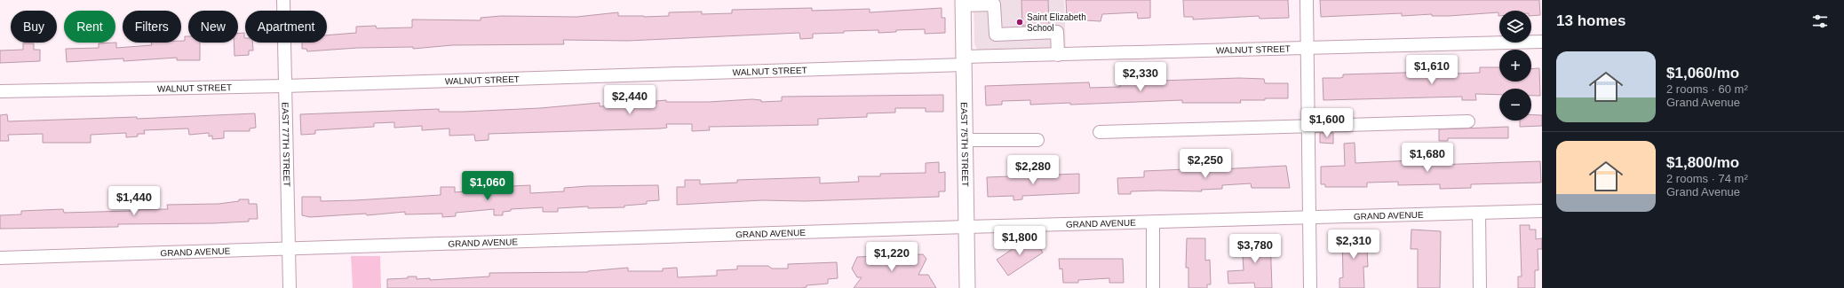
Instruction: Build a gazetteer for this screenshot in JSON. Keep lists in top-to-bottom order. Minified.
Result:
{"streets":{"main road":["EAST 75TH STREET"],"street":["WALNUT STREET","EAST 77TH STREET","GRAND AVENUE"]},"crossings":[["WALNUT STREET","EAST 77TH STREET"],["WALNUT STREET","EAST 75TH STREET"],["EAST 77TH STREET","GRAND AVENUE"],["EAST 75TH STREET","GRAND AVENUE"]],"places":["Saint Elizabeth School"],"page":{"heading":"13 homes","map_buttons":["+","−"],"chip":["Buy","Rent","Filters","New","Apartment"],"list":[{"name":"$1,060/mo","note":"2 rooms · 60 m² · Grand Avenue"},{"name":"$1,800/mo","note":"2 rooms · 74 m² · Grand Avenue"}],"price":["$1,610","$2,330","$2,440","$1,600","$1,680","$2,250","$2,280","$1,060","$1,440","$1,800","$2,310","$3,780","$1,220"]}}
